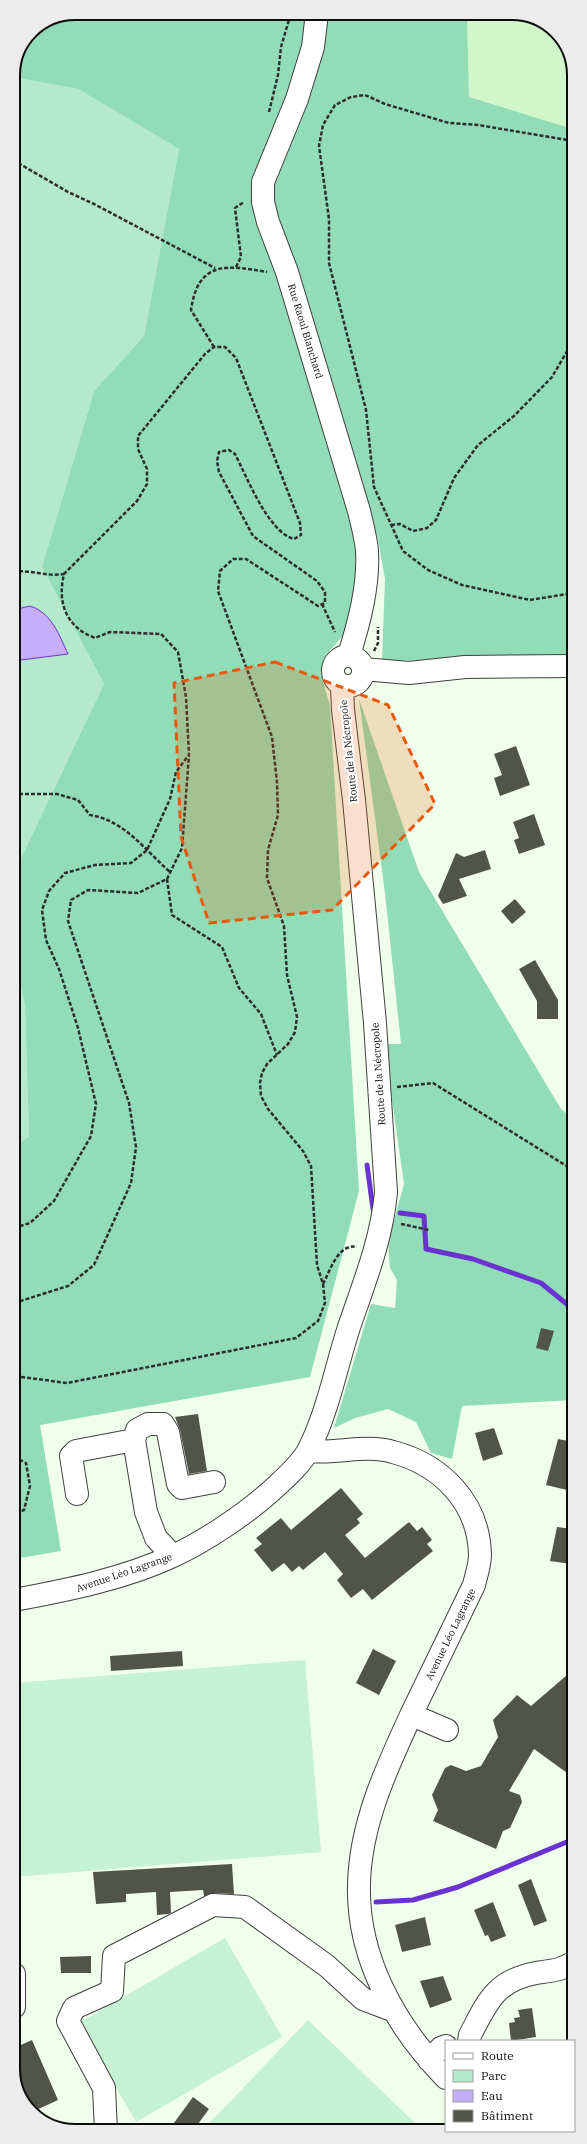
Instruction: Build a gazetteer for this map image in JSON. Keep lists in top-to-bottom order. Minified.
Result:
{"streets":{"street":["Rue Raoul Blanchard","Route de la Nécropole","Avenue Léo Lagrange"]},"crossings":[["Rue Raoul Blanchard","Route de la Nécropole"],["Route de la Nécropole","Avenue Léo Lagrange"]],"legend":["Route","Parc","Eau","Bâtiment"]}
